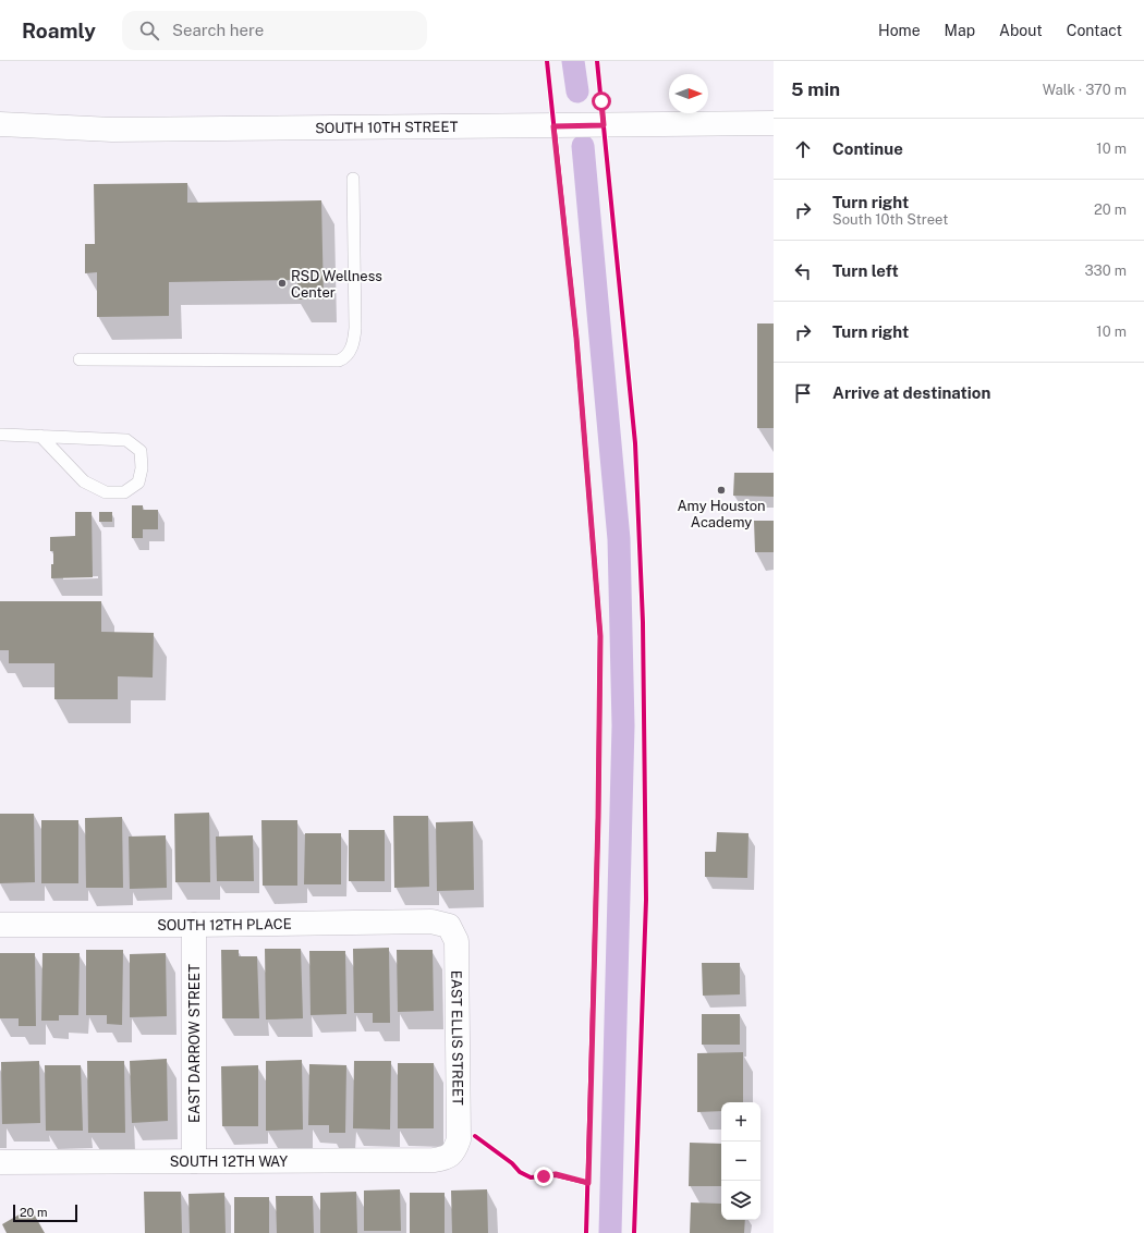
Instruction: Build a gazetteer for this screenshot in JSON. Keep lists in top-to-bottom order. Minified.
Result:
{"streets":{"street":["SOUTH 10TH STREET","SOUTH 12TH PLACE","EAST ELLIS STREET","EAST DARROW STREET","SOUTH 12TH WAY"]},"crossings":[["SOUTH 12TH PLACE","EAST ELLIS STREET"],["SOUTH 12TH PLACE","EAST DARROW STREET"],["EAST ELLIS STREET","SOUTH 12TH WAY"],["EAST DARROW STREET","SOUTH 12TH WAY"]],"places":["RSD Wellness Center","Amy Houston Academy"],"scale_bar":"20 m","north":"right","page":{"header":"Roamly","search":"Search here","nav":["Home","Map","About","Contact"],"heading":["5 min","Walk · 370 m"],"list":[["Continue","10 m"],["Turn right","South 10th Street","20 m"],["Turn left","330 m"],["Turn right","10 m"],"Arrive at destination"],"map_buttons":["+","−"],"scale":"20 m"}}
